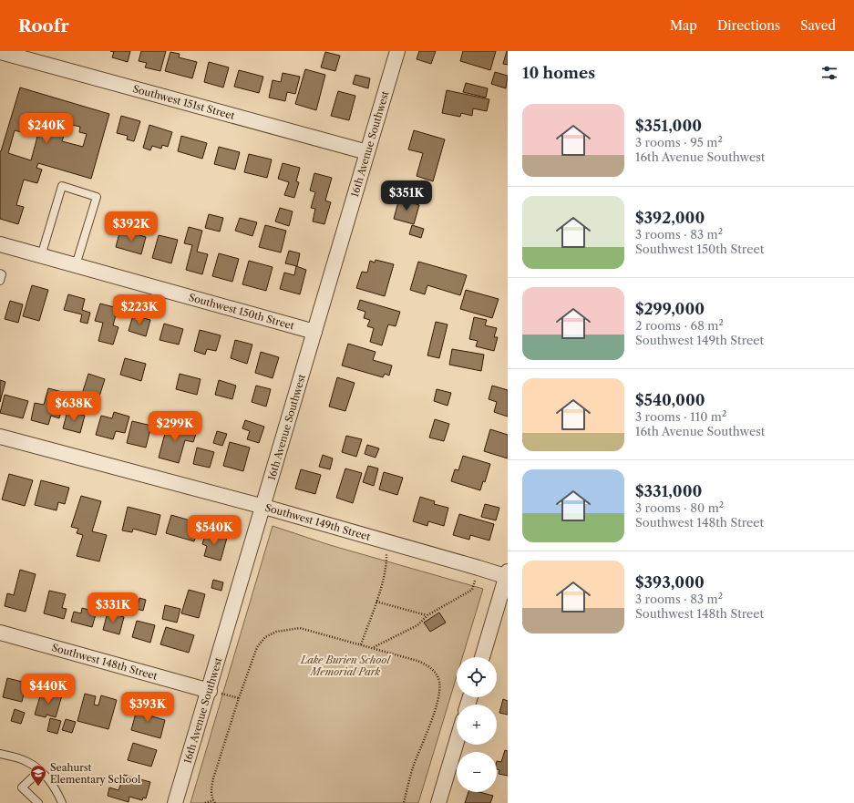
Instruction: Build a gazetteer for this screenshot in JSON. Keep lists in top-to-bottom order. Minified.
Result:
{"streets":{"street":["Southwest 151st Street","16th Avenue Southwest","Southwest 150th Street","Southwest 149th Street","Southwest 148th Street"]},"crossings":[["Southwest 151st Street","16th Avenue Southwest"],["16th Avenue Southwest","Southwest 150th Street"],["16th Avenue Southwest","Southwest 149th Street"],["16th Avenue Southwest","Southwest 148th Street"]],"parks":["Lake Burien School Memorial Park"],"places":{"school or university":["Seahurst Elementary School"]},"page":{"header":"Roofr","nav":["Map","Directions","Saved"],"heading":"10 homes","list":[{"name":"$351,000","note":"3 rooms · 95 m² · 16th Avenue Southwest"},{"name":"$392,000","note":"3 rooms · 83 m² · Southwest 150th Street"},{"name":"$299,000","note":"2 rooms · 68 m² · Southwest 149th Street"},{"name":"$540,000","note":"3 rooms · 110 m² · 16th Avenue Southwest"},{"name":"$331,000","note":"3 rooms · 80 m² · Southwest 148th Street"},{"name":"$393,000","note":"3 rooms · 83 m² · Southwest 148th Street"}],"price":["$240K","$351K","$392K","$223K","$638K","$299K","$540K","$331K","$440K","$393K"],"map_buttons":["+","−"]}}
